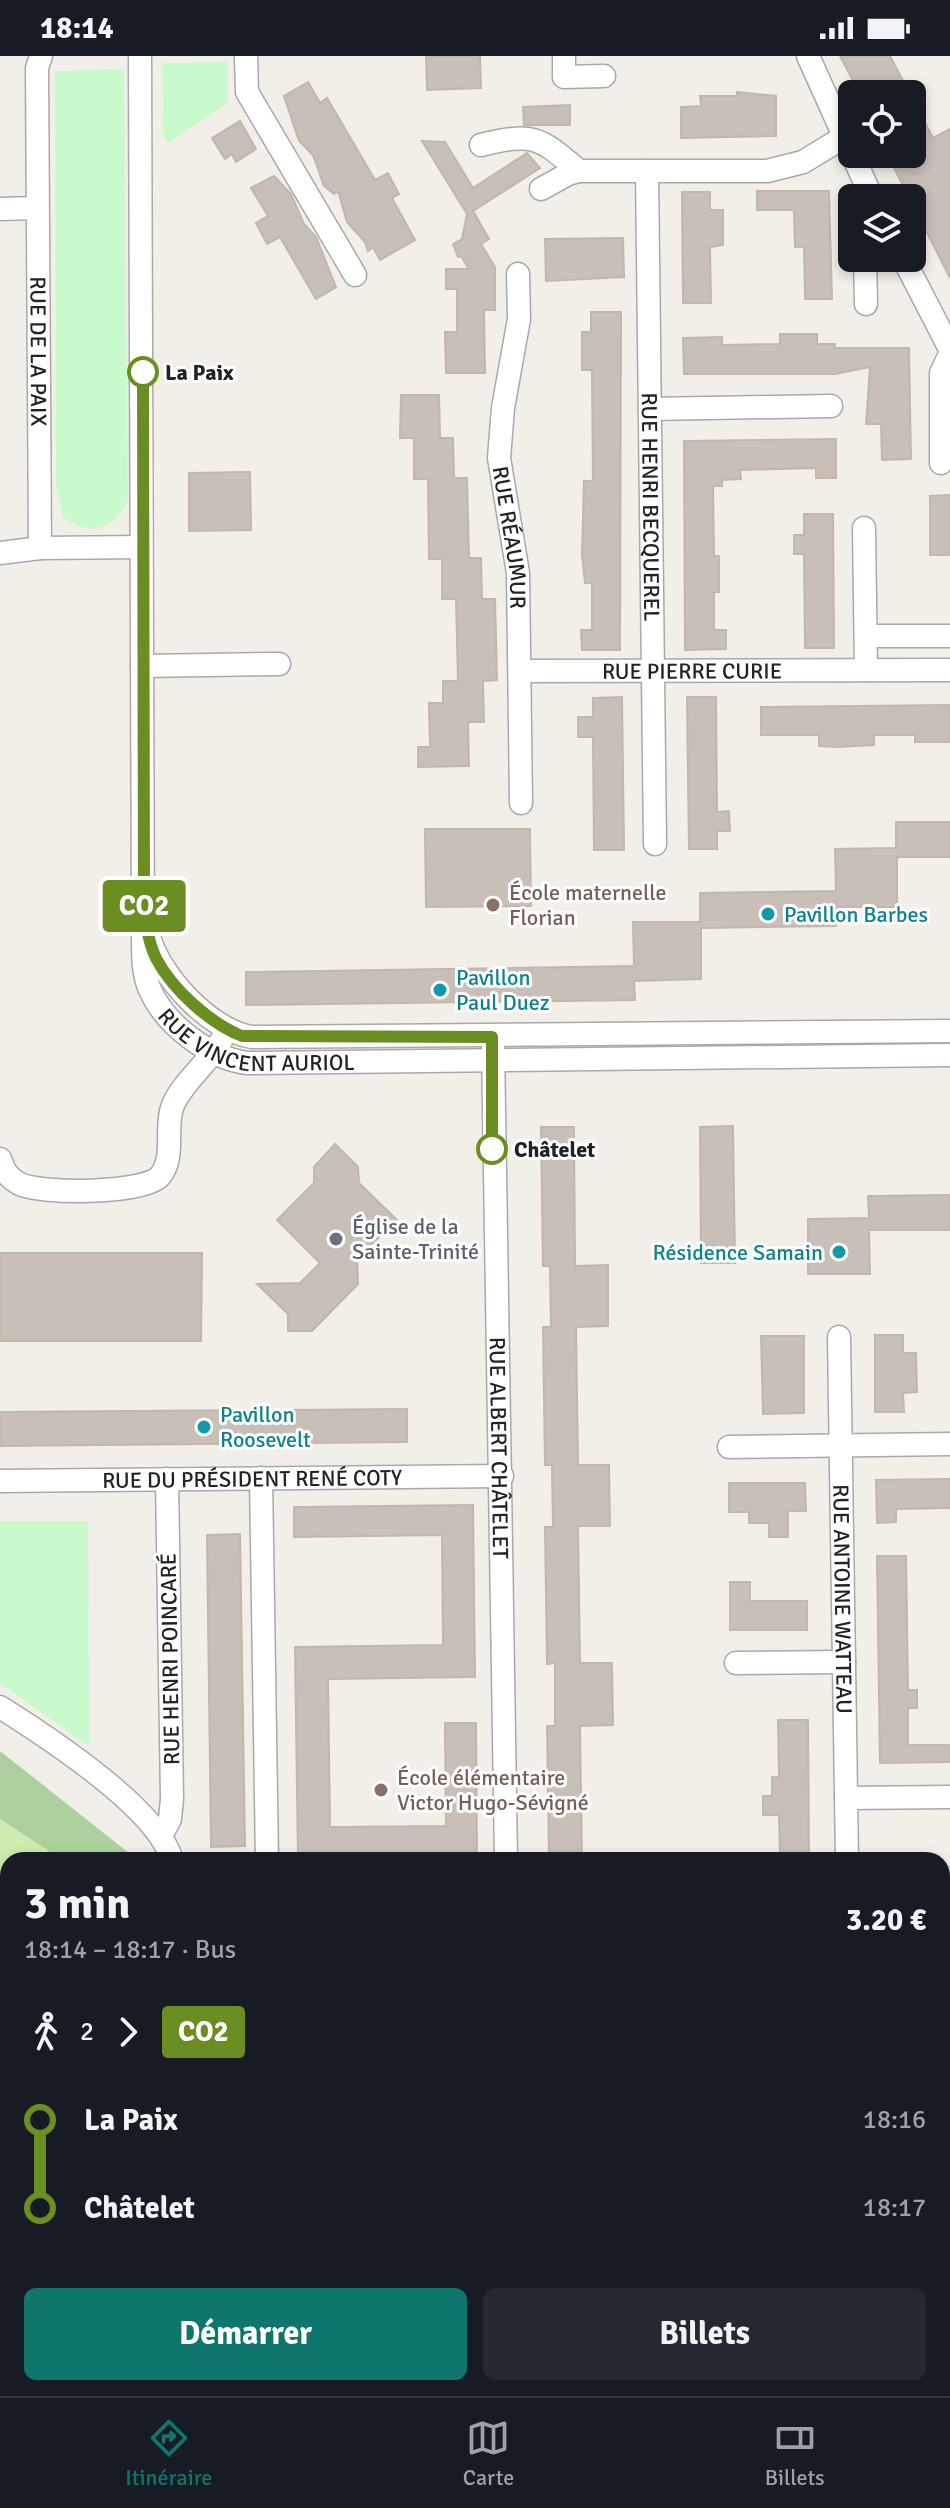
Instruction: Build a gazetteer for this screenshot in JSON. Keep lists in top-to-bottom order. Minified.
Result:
{"streets":{"street":["RUE DE LA PAIX","RUE HENRI BECQUEREL","RUE RÉAUMUR","RUE PIERRE CURIE","RUE VINCENT AURIOL","RUE ALBERT CHÂTELET","RUE DU PRÉSIDENT RENÉ COTY","RUE ANTOINE WATTEAU","RUE HENRI POINCARÉ"]},"crossings":[["RUE HENRI BECQUEREL","RUE PIERRE CURIE"],["RUE RÉAUMUR","RUE PIERRE CURIE"],["RUE VINCENT AURIOL","RUE ALBERT CHÂTELET"],["RUE ALBERT CHÂTELET","RUE DU PRÉSIDENT RENÉ COTY"],["RUE DU PRÉSIDENT RENÉ COTY","RUE HENRI POINCARÉ"]],"places":["La Paix","École maternelle Florian","Pavillon Barbes","Pavillon Paul Duez","Châtelet","Église de la Sainte-Trinité","Résidence Samain","Pavillon Roosevelt","École élémentaire Victor Hugo-Sévigné"],"lines":["bus line CO2"],"page":{"status":"18:14","on_map":"CO2","heading":["3 min","18:14 – 18:17 · Bus","3.20 €"],"legs":["2","CO2"],"list":[{"name":"La Paix","value":"18:16"},{"name":"Châtelet","value":"18:17"}],"buttons":["Démarrer","Billets"],"tabs":["Itinéraire","Carte","Billets"]}}
